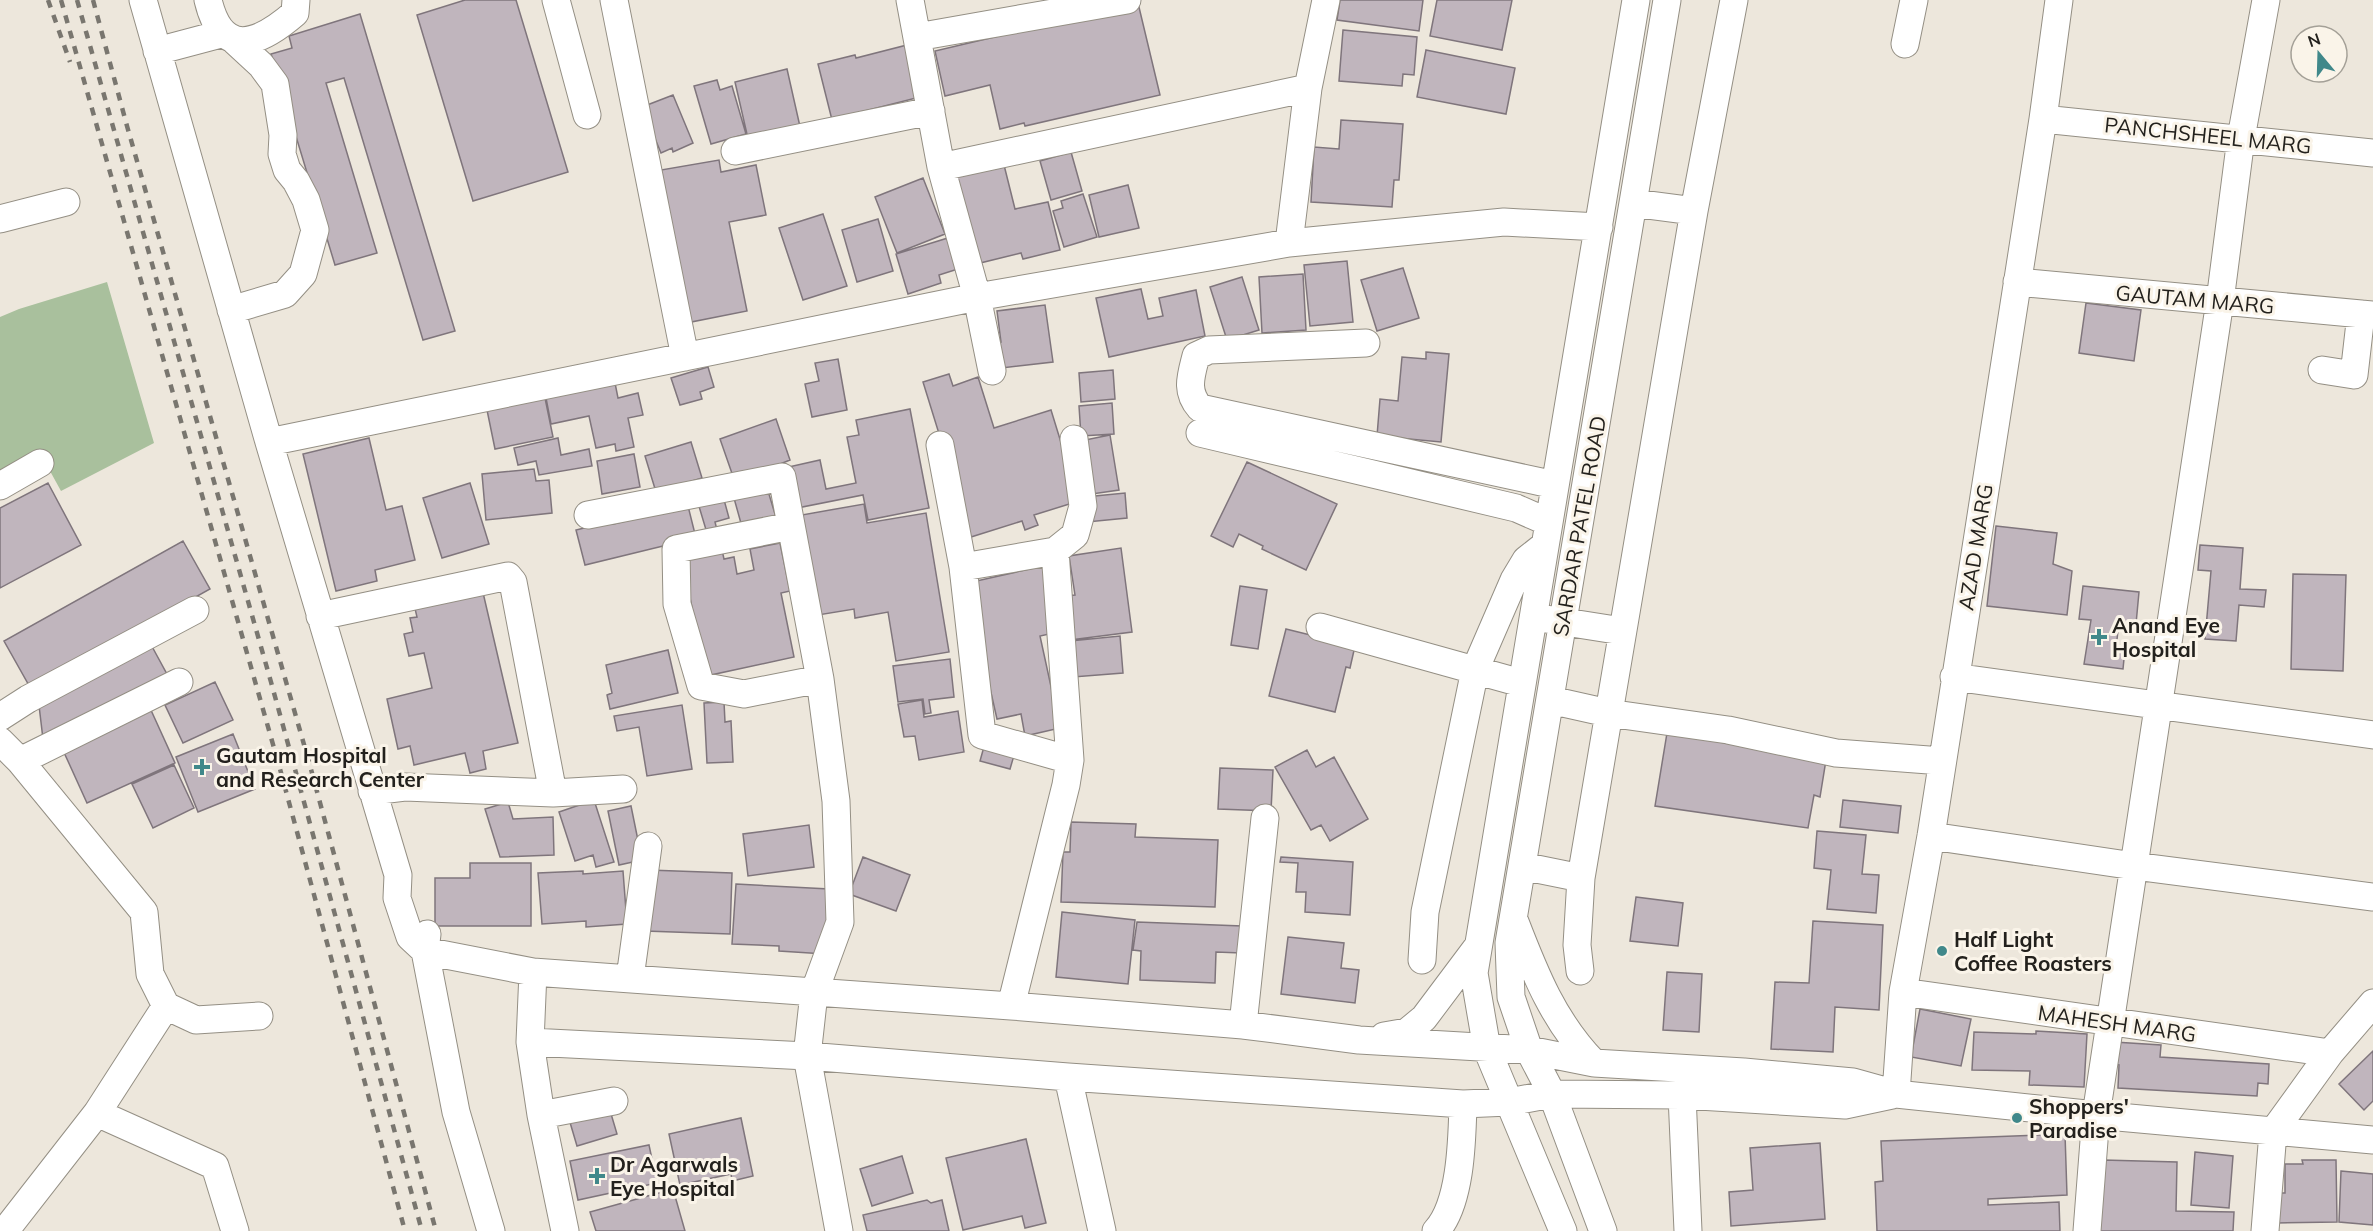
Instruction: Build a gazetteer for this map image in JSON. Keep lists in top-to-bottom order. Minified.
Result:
{"streets":{"street":["PANCHSHEEL MARG","GAUTAM MARG","SARDAR PATEL ROAD","AZAD MARG","MAHESH MARG"]},"crossings":[["PANCHSHEEL MARG","AZAD MARG"],["GAUTAM MARG","AZAD MARG"],["AZAD MARG","MAHESH MARG"]],"places":{"health":["Anand Eye Hospital","Gautam Hospital and Research Center","Dr Agarwals Eye Hospital"],"other":["Half Light Coffee Roasters","Shoppers' Paradise"]},"north":"top"}
